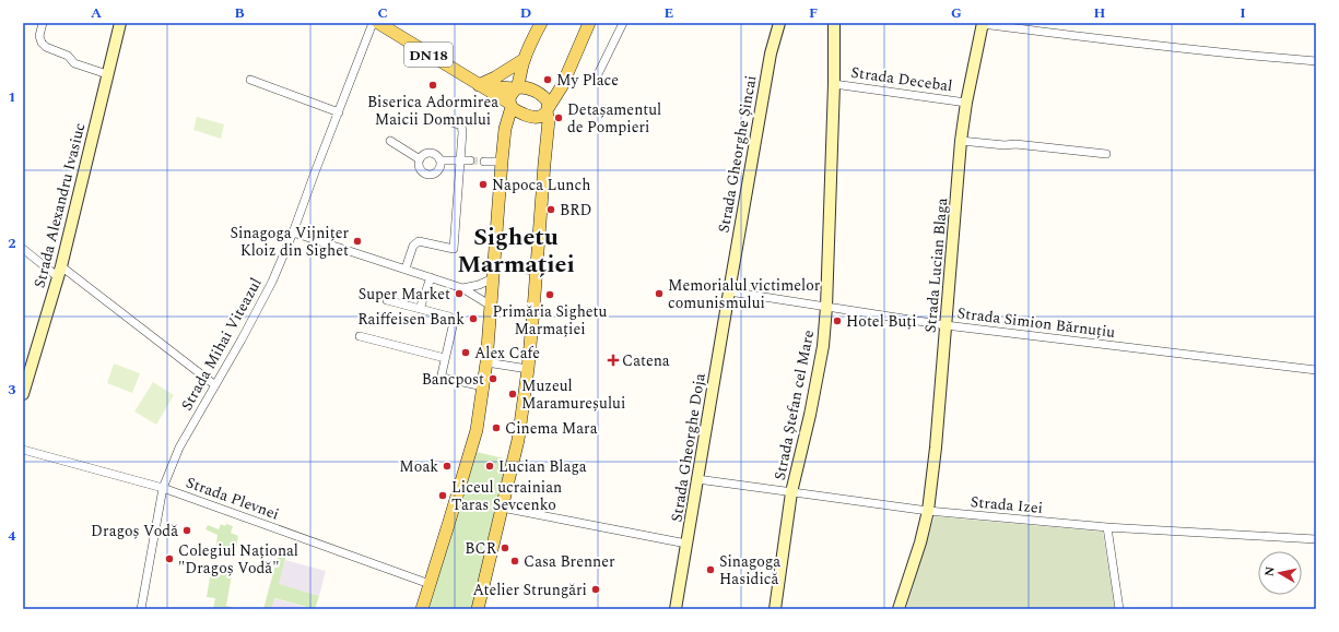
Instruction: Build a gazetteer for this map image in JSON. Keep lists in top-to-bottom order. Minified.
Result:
{"streets":{"main road":["DN18","Strada Gheorghe Șincai","Strada Alexandru Ivasiuc","Strada Lucian Blaga","Strada Ștefan cel Mare","Strada Gheorghe Doja"],"street":["Strada Decebal","Strada Simion Bărnuțiu","Strada Mihai Viteazul","Strada Plevnei","Strada Izei"]},"crossings":[["Strada Decebal","Strada Lucian Blaga"],["Strada Decebal","Strada Ștefan cel Mare"],["Strada Gheorghe Șincai","Strada Simion Bărnuțiu"],["Strada Gheorghe Șincai","Strada Gheorghe Doja"],["Strada Lucian Blaga","Strada Simion Bărnuțiu"],["Strada Lucian Blaga","Strada Izei"],["Strada Simion Bărnuțiu","Strada Ștefan cel Mare"],["Strada Simion Bărnuțiu","Strada Gheorghe Doja"],["Strada Mihai Viteazul","Strada Plevnei"],["Strada Ștefan cel Mare","Strada Izei"],["Strada Gheorghe Doja","Strada Izei"]],"districts":["Sighetu Marmației"],"places":{"other":["My Place","Biserica Adormirea Maicii Domnului","Detașamentul de Pompieri","Napoca Lunch","BRD","Sinagoga Vijnițer Kloiz din Sighet","Super Market","Memorialul victimelor comunismului","Primăria Sighetu Marmației","Raiffeisen Bank","Hotel Buți","Alex Cafe","Bancpost","Muzeul Maramureșului","Cinema Mara","Moak","Lucian Blaga","Liceul ucrainian Taras Sevcenko","Dragoș Vodă","BCR","Colegiul Național \"Dragoș Vodă\"","Casa Brenner","Sinagoga Hasidică","Atelier Strungări"],"health":["Catena"]},"north":"left","grid":{"columns":["A","B","C","D","E","F","G","H","I"],"rows":["1","2","3","4"]}}
